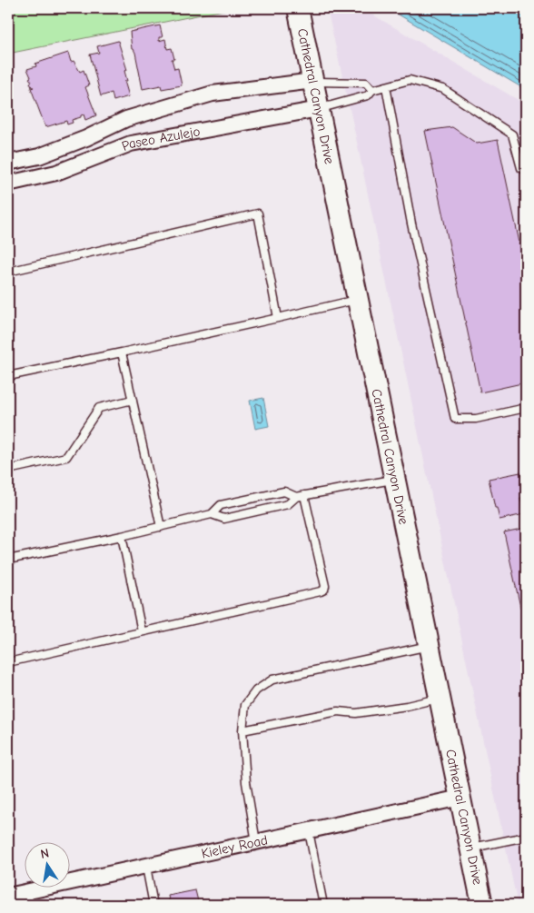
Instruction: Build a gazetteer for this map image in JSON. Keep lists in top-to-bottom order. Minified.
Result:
{"streets":{"street":["Cathedral Canyon Drive","Paseo Azulejo","Kieley Road"]},"crossings":[["Cathedral Canyon Drive","Paseo Azulejo"],["Cathedral Canyon Drive","Kieley Road"]],"north":"top"}
